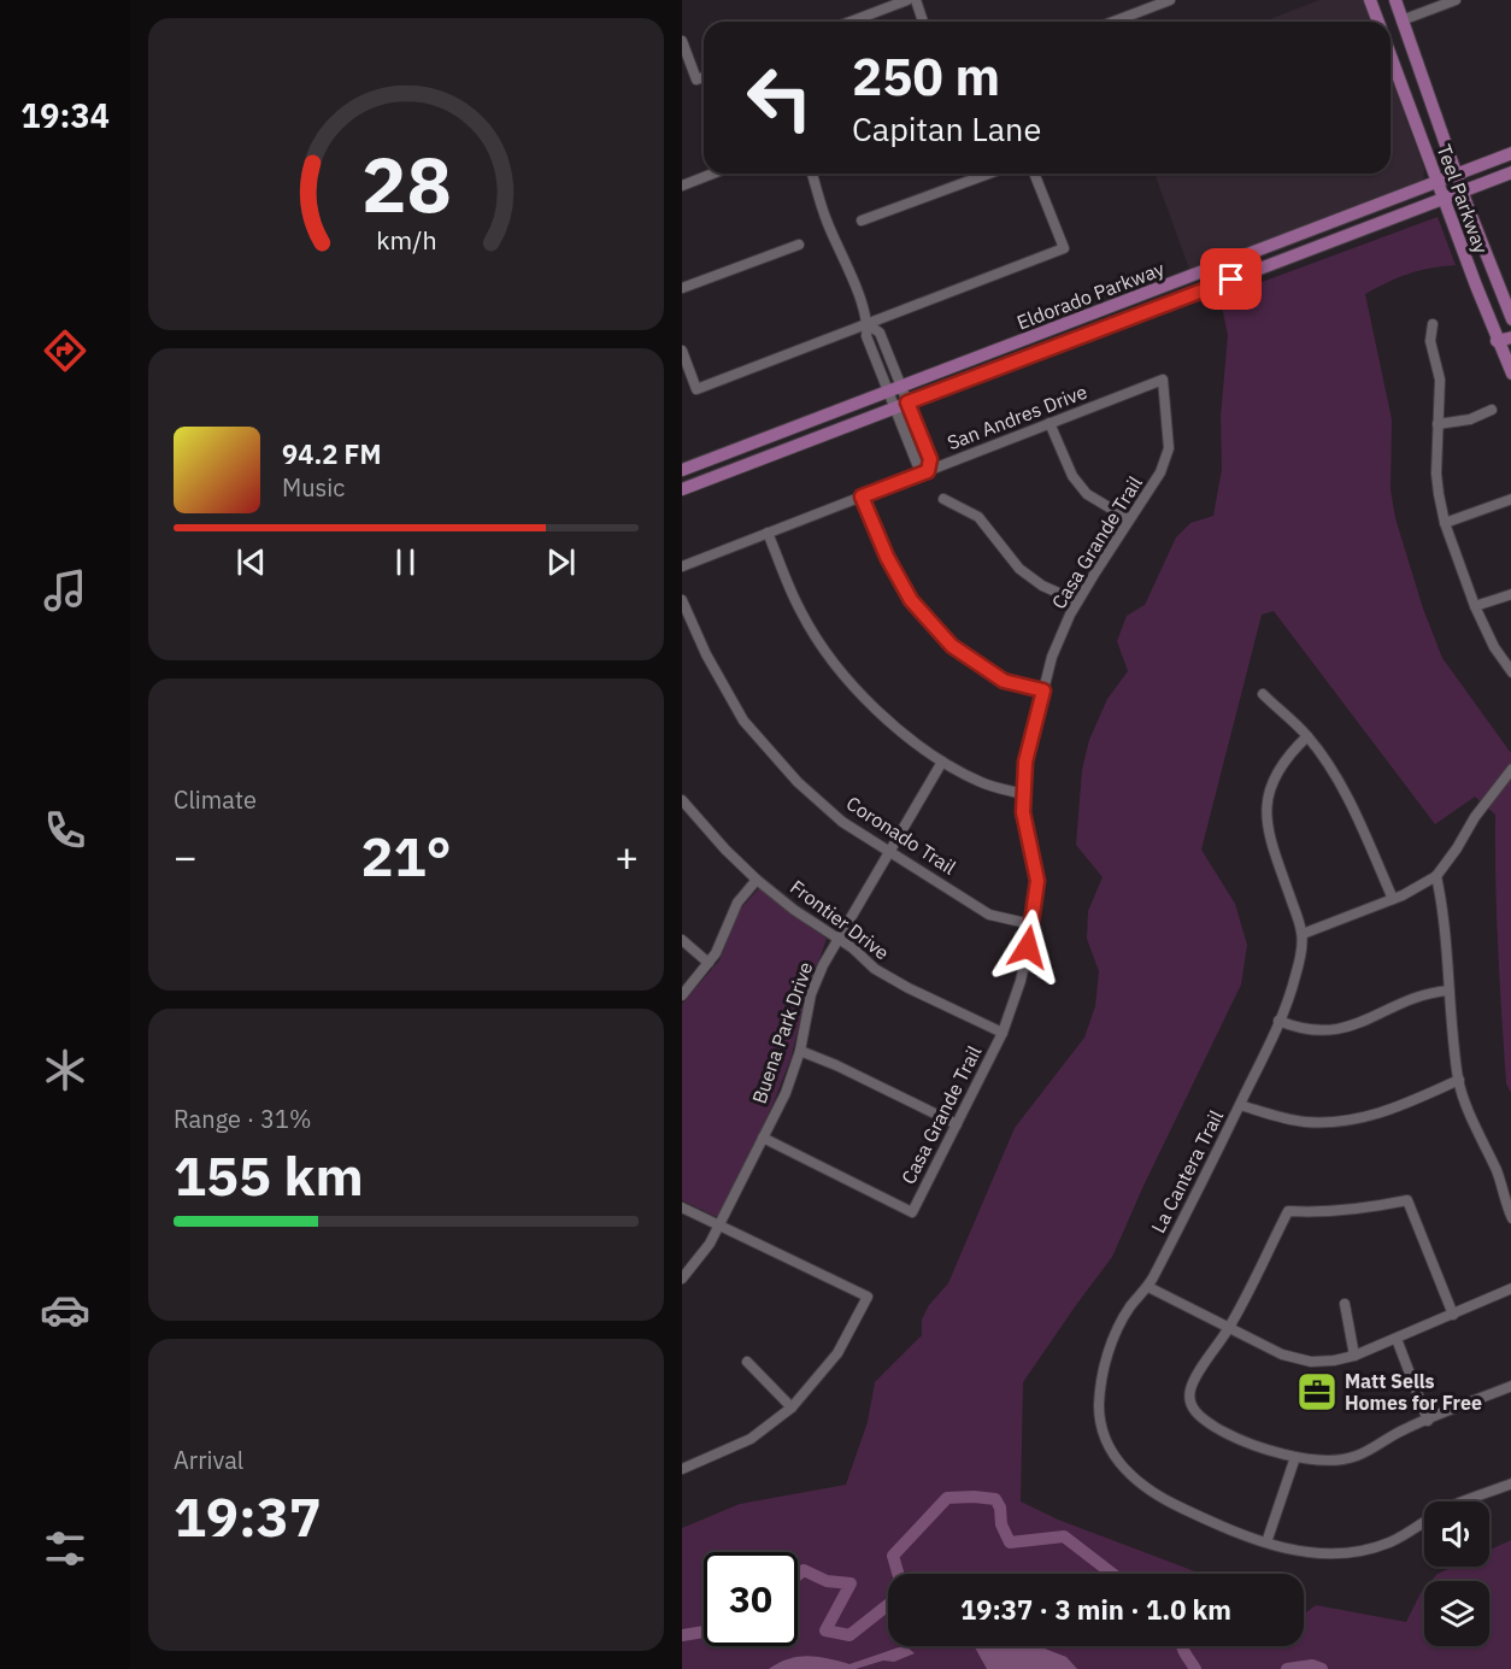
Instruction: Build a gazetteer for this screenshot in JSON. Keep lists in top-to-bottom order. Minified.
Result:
{"streets":{"main road":["Teel Parkway","Eldorado Parkway"],"street":["San Andres Drive","Casa Grande Trail","Coronado Trail","Frontier Drive","Buena Park Drive","La Cantera Trail"]},"crossings":[["Teel Parkway","Eldorado Parkway"],["San Andres Drive","Casa Grande Trail"],["Casa Grande Trail","Coronado Trail"],["Casa Grande Trail","Frontier Drive"],["Casa Grande Trail","Buena Park Drive"],["Coronado Trail","Buena Park Drive"],["Frontier Drive","Buena Park Drive"]],"places":{"office":["Matt Sells Homes for Free"]},"page":{"tabs":"19:34","turn":["250 m","Capitan Lane"],"song":["94.2 FM","Music"],"tile":["Climate",["Range · 31%","155 km"],["Arrival","19:37"]],"heat":["−","21°","+"],"limit":"30","trip":"19:37 · 3 min · 1.0 km","gauge":["28","km/h"]}}
